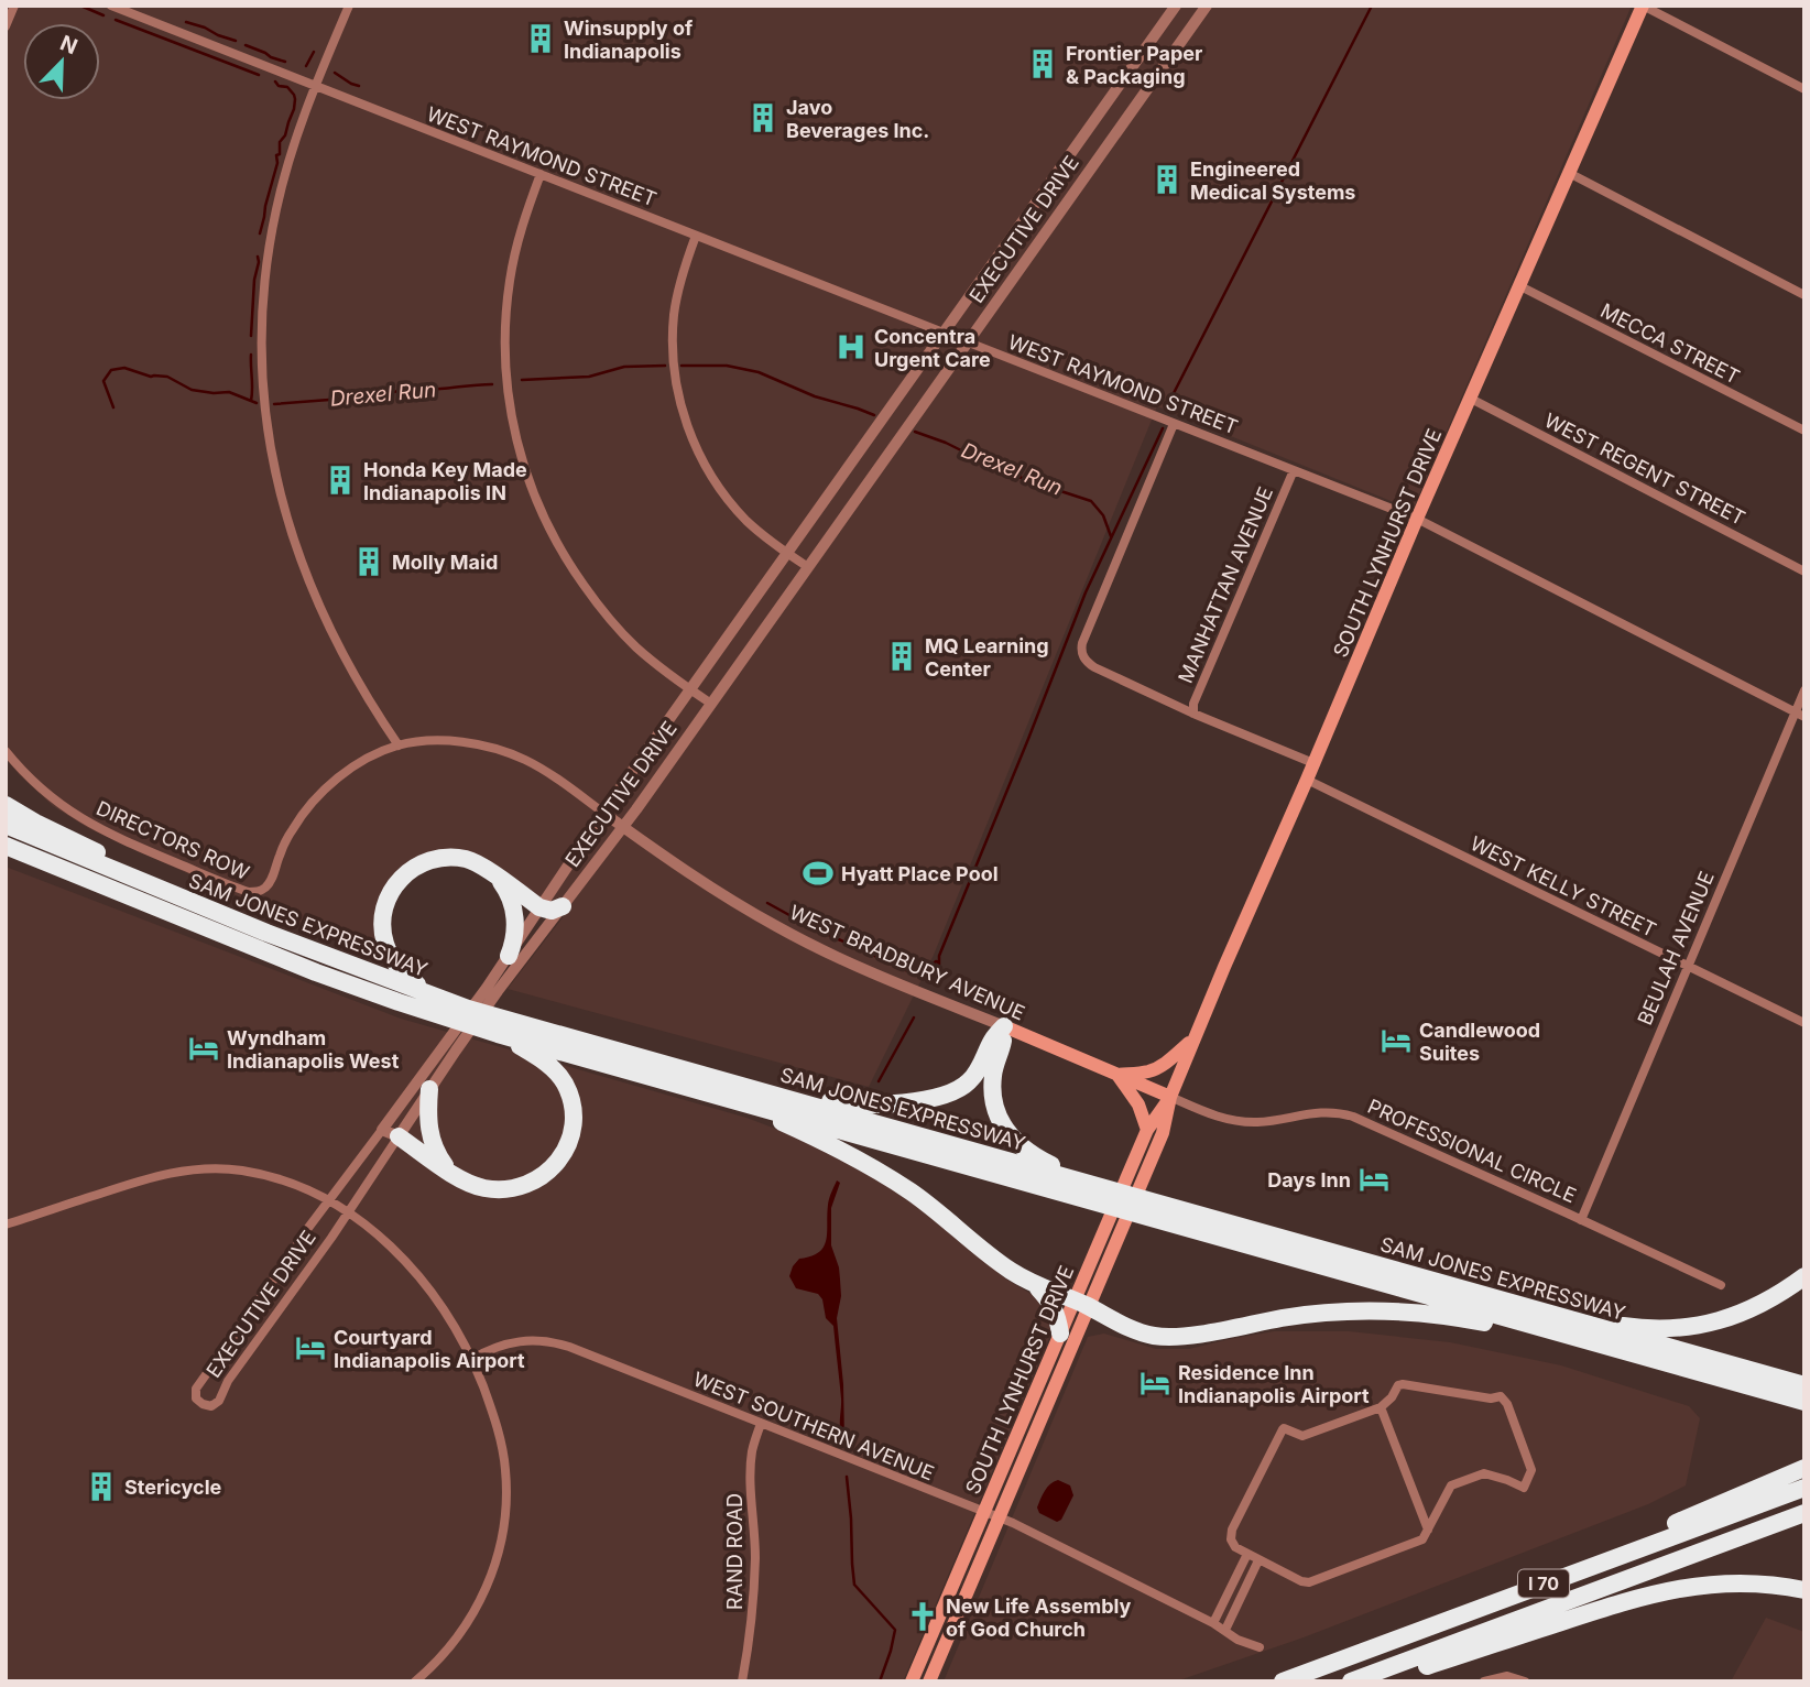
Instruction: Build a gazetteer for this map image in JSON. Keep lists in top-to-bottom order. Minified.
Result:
{"streets":{"highway":["SAM JONES EXPRESSWAY","I 70"],"main road":["SOUTH LYNHURST DRIVE","WEST BRADBURY AVENUE"],"street":["WEST RAYMOND STREET","EXECUTIVE DRIVE","MECCA STREET","WEST REGENT STREET","MANHATTAN AVENUE","DIRECTORS ROW","WEST KELLY STREET","BEULAH AVENUE","PROFESSIONAL CIRCLE","WEST SOUTHERN AVENUE","RAND ROAD"]},"crossings":[["WEST RAYMOND STREET","EXECUTIVE DRIVE"],["WEST RAYMOND STREET","SOUTH LYNHURST DRIVE"],["WEST RAYMOND STREET","MANHATTAN AVENUE"],["WEST RAYMOND STREET","BEULAH AVENUE"],["EXECUTIVE DRIVE","WEST BRADBURY AVENUE"],["MECCA STREET","SOUTH LYNHURST DRIVE"],["WEST REGENT STREET","SOUTH LYNHURST DRIVE"],["SOUTH LYNHURST DRIVE","WEST KELLY STREET"],["SOUTH LYNHURST DRIVE","WEST BRADBURY AVENUE"],["SOUTH LYNHURST DRIVE","PROFESSIONAL CIRCLE"],["SOUTH LYNHURST DRIVE","WEST SOUTHERN AVENUE"],["WEST KELLY STREET","BEULAH AVENUE"],["BEULAH AVENUE","PROFESSIONAL CIRCLE"],["WEST BRADBURY AVENUE","PROFESSIONAL CIRCLE"],["WEST SOUTHERN AVENUE","RAND ROAD"]],"water":["Drexel Run"],"places":{"building":["Winsupply of Indianapolis","Frontier Paper & Packaging","Javo Beverages Inc.","Engineered Medical Systems","Honda Key Made Indianapolis IN","Molly Maid","MQ Learning Center","Stericycle"],"hospital":["Concentra Urgent Care"],"sports":["Hyatt Place Pool"],"hotel":["Candlewood Suites","Wyndham Indianapolis West","Days Inn","Courtyard Indianapolis Airport","Residence Inn Indianapolis Airport"],"church":["New Life Assembly of God Church"]},"north":"top right"}
